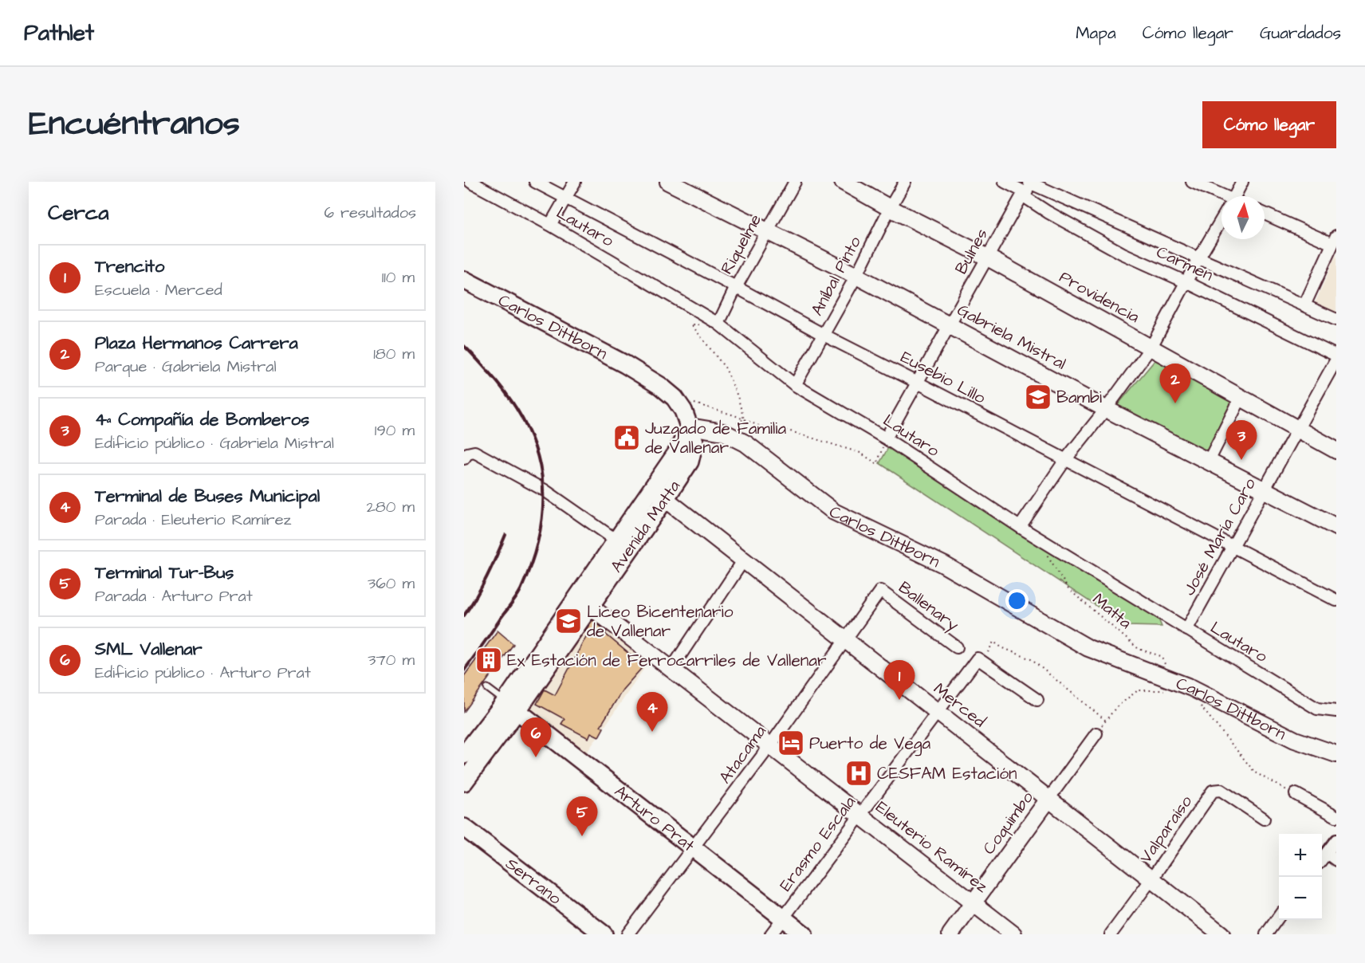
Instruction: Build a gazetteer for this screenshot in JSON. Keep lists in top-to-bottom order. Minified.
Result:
{"streets":{"main road":["Providencia","Carlos Dittborn","Gabriela Mistral","Avenida Matta","Merced","Arturo Prat","Coquimbo","Eleuterio Ramírez","Serrano"],"street":["Lautaro","Riquelme","Bulnes","Carmen","Aníbal Pinto","Eusebio Lillo","José María Caro","Ballenary","Atacama","Valparaíso","Erasmo Escala"],"path":["Matta"]},"crossings":[["Lautaro","Riquelme"],["Lautaro","Bulnes"],["Lautaro","Aníbal Pinto"],["Lautaro","José María Caro"],["Lautaro","Matta"],["Riquelme","Gabriela Mistral"],["Riquelme","Eusebio Lillo"],["Bulnes","Carmen"],["Bulnes","Providencia"],["Bulnes","Gabriela Mistral"],["Bulnes","Eusebio Lillo"],["Aníbal Pinto","Providencia"],["Aníbal Pinto","Gabriela Mistral"],["Aníbal Pinto","Eusebio Lillo"],["Providencia","José María Caro"],["Carlos Dittborn","Avenida Matta"],["Carlos Dittborn","Matta"],["Gabriela Mistral","José María Caro"],["Eusebio Lillo","José María Caro"],["Avenida Matta","Merced"],["Avenida Matta","Arturo Prat"],["Avenida Matta","Eleuterio Ramírez"],["Ballenary","Atacama"],["Merced","Atacama"],["Merced","Coquimbo"],["Merced","Valparaíso"],["Merced","Erasmo Escala"],["Atacama","Arturo Prat"],["Atacama","Eleuterio Ramírez"],["Arturo Prat","Erasmo Escala"],["Coquimbo","Eleuterio Ramírez"],["Erasmo Escala","Eleuterio Ramírez"]],"places":{"school or university":["Bambi","Liceo Bicentenario de Vallenar"],"public building":["Juzgado de Familia de Vallenar"],"building":["Ex Estación de Ferrocarriles de Vallenar"],"hotel":["Puerto de Vega"],"hospital":["CESFAM Estación"]},"north":"top","page":{"header":"Pathlet","nav":["Mapa","Cómo llegar","Guardados"],"title":"Encuéntranos","buttons":"Cómo llegar","heading":["Cerca","6 resultados"],"list":[{"mark":"1","name":"Trencito","note":"Escuela · Merced","value":"110 m"},{"mark":"2","name":"Plaza Hermanos Carrera","note":"Parque · Gabriela Mistral","value":"180 m"},{"mark":"3","name":"4ª Compañía de Bomberos","note":"Edificio público · Gabriela Mistral","value":"190 m"},{"mark":"4","name":"Terminal de Buses Municipal","note":"Parada · Eleuterio Ramírez","value":"280 m"},{"mark":"5","name":"Terminal Tur-Bus","note":"Parada · Arturo Prat","value":"360 m"},{"mark":"6","name":"SML Vallenar","note":"Edificio público · Arturo Prat","value":"370 m"}],"pins":["2","3","1","4","6","5"],"map_buttons":["+","−"]}}
